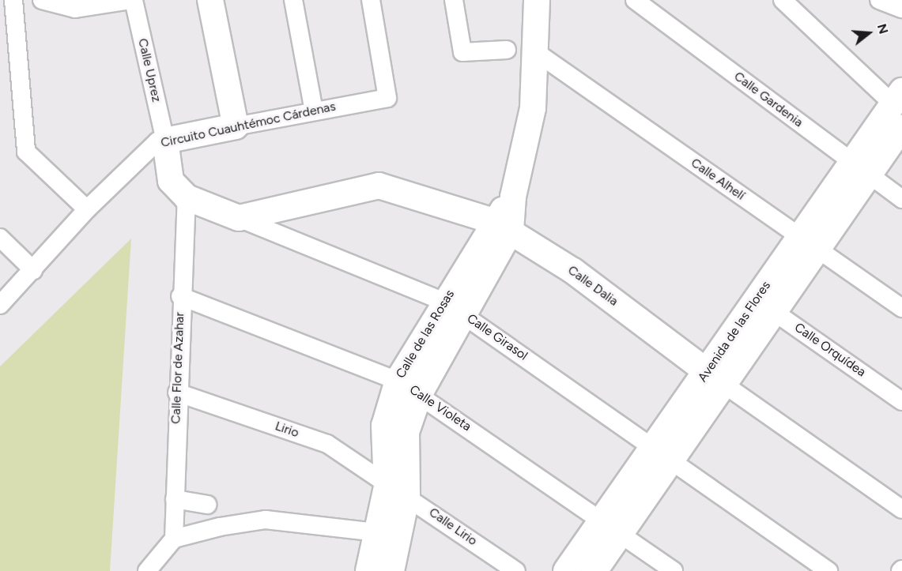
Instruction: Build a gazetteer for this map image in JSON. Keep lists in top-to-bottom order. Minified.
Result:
{"streets":{"main road":["Circuito Cuauhtémoc Cárdenas","Calle Dalia","Avenida de las Flores","Calle de las Rosas","Calle Girasol"],"street":["Calle Uprez","Calle Gardenia","Calle Alhelí","Calle Orquídea","Calle Flor de Azahar","Calle Violeta","Lirio","Calle Lirio"]},"crossings":[["Calle Uprez","Circuito Cuauhtémoc Cárdenas"],["Calle Uprez","Calle Girasol"],["Calle Gardenia","Avenida de las Flores"],["Circuito Cuauhtémoc Cárdenas","Calle Girasol"],["Calle Alhelí","Avenida de las Flores"],["Calle Alhelí","Calle de las Rosas"],["Calle Dalia","Avenida de las Flores"],["Calle Dalia","Calle de las Rosas"],["Calle Dalia","Calle Girasol"],["Avenida de las Flores","Calle Girasol"],["Avenida de las Flores","Calle Orquídea"],["Avenida de las Flores","Calle Violeta"],["Calle de las Rosas","Calle Girasol"],["Calle de las Rosas","Calle Violeta"],["Calle de las Rosas","Lirio"],["Calle de las Rosas","Calle Lirio"],["Calle Girasol","Calle Flor de Azahar"],["Calle Flor de Azahar","Calle Violeta"],["Calle Flor de Azahar","Lirio"],["Lirio","Calle Lirio"]],"north":"right"}
